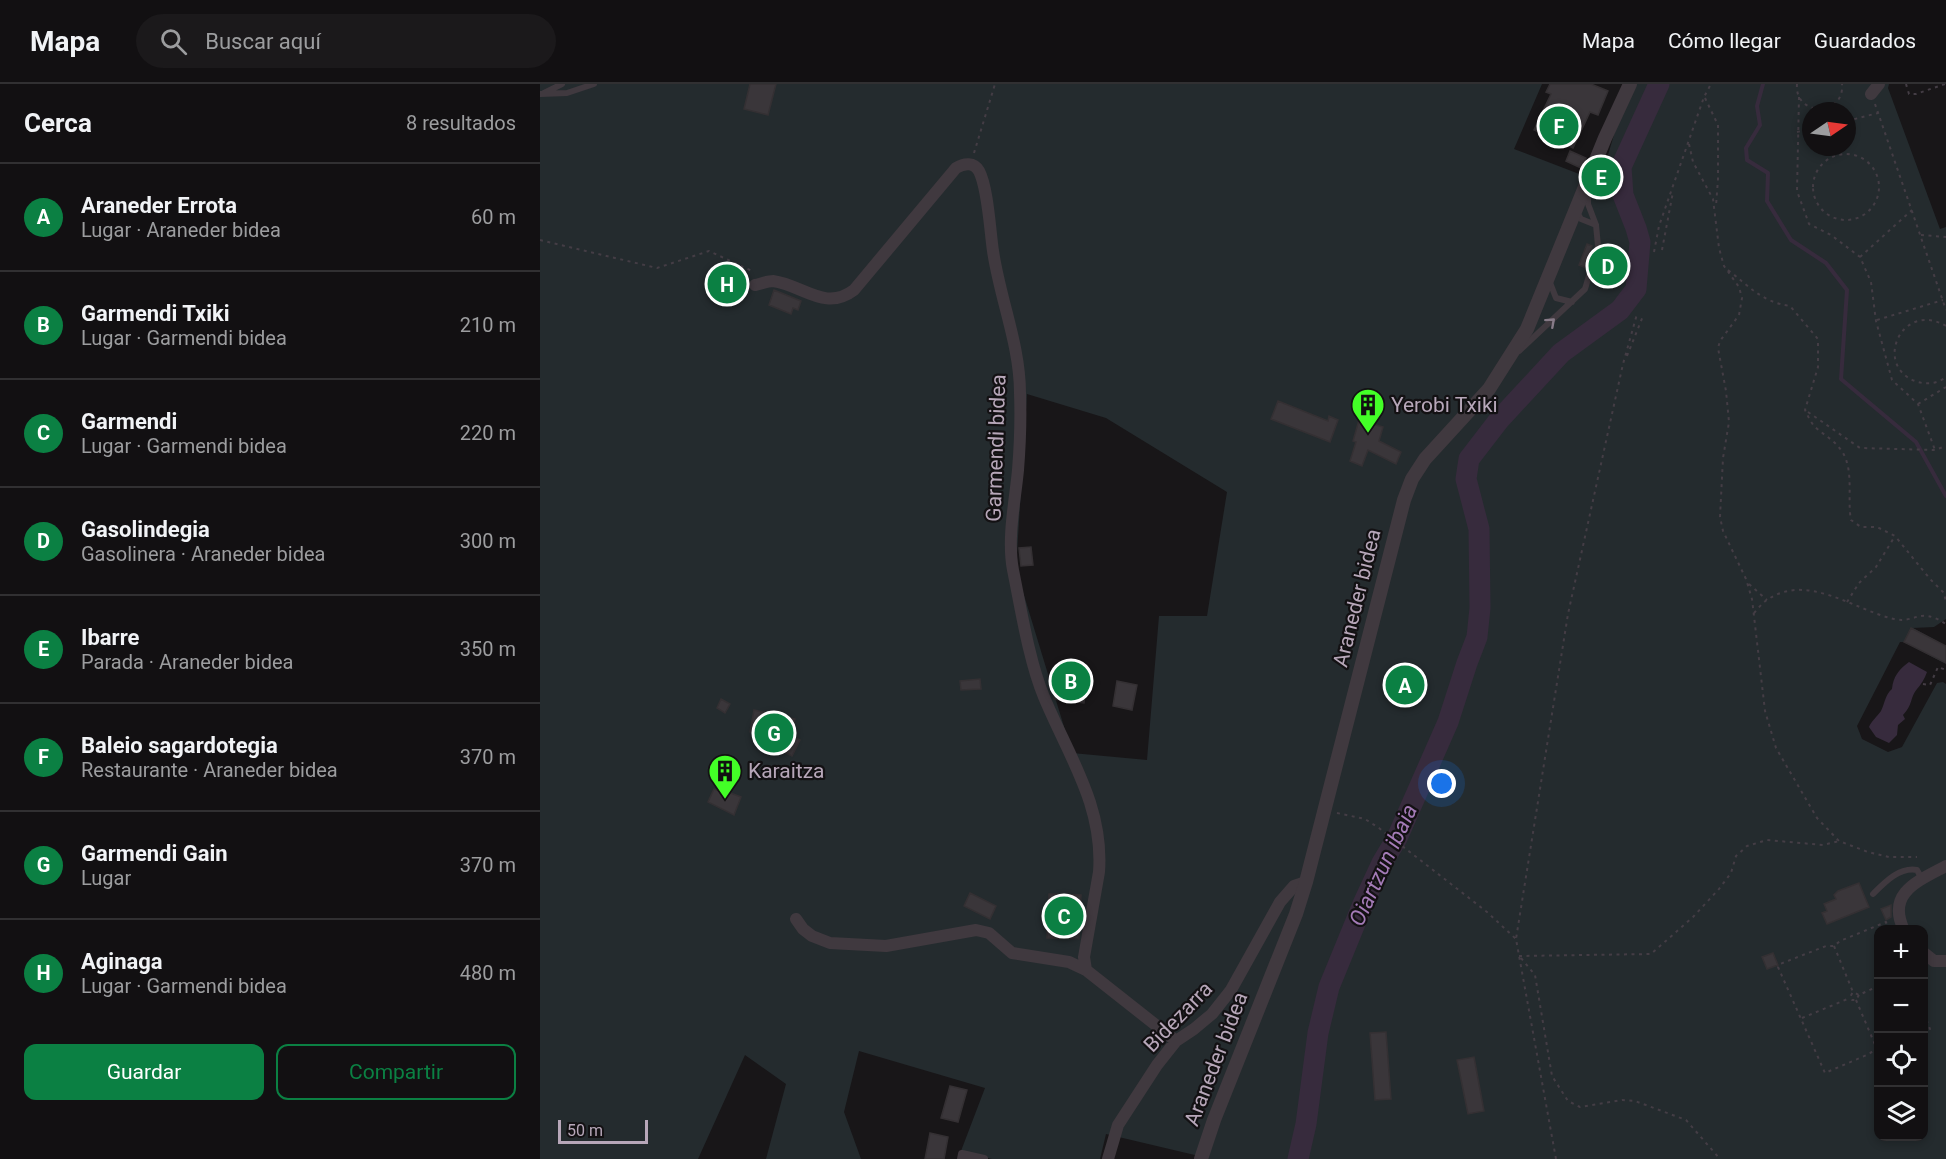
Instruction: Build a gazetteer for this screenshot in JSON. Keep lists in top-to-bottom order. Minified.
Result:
{"streets":{"street":["Garmendi bidea","Araneder bidea","Bidezarra"]},"crossings":[["Araneder bidea","Bidezarra"]],"water":["Oiartzun ibaia"],"places":{"building":["Yerobi Txiki","Karaitza"]},"scale_bar":"50 m","north":"right","page":{"header":"Mapa","search":"Buscar aquí","nav":["Mapa","Cómo llegar","Guardados"],"heading":["Cerca","8 resultados"],"pins":["F","E","D","H","B","A","G","C"],"list":[{"mark":"A","name":"Araneder Errota","note":"Lugar · Araneder bidea","value":"60 m"},{"mark":"B","name":"Garmendi Txiki","note":"Lugar · Garmendi bidea","value":"210 m"},{"mark":"C","name":"Garmendi","note":"Lugar · Garmendi bidea","value":"220 m"},{"mark":"D","name":"Gasolindegia","note":"Gasolinera · Araneder bidea","value":"300 m"},{"mark":"E","name":"Ibarre","note":"Parada · Araneder bidea","value":"350 m"},{"mark":"F","name":"Baleio sagardotegia","note":"Restaurante · Araneder bidea","value":"370 m"},{"mark":"G","name":"Garmendi Gain","note":"Lugar","value":"370 m"},{"mark":"H","name":"Aginaga","note":"Lugar · Garmendi bidea","value":"480 m"}],"map_buttons":["+","−"],"buttons":["Guardar","Compartir"],"scale":"50 m"}}
